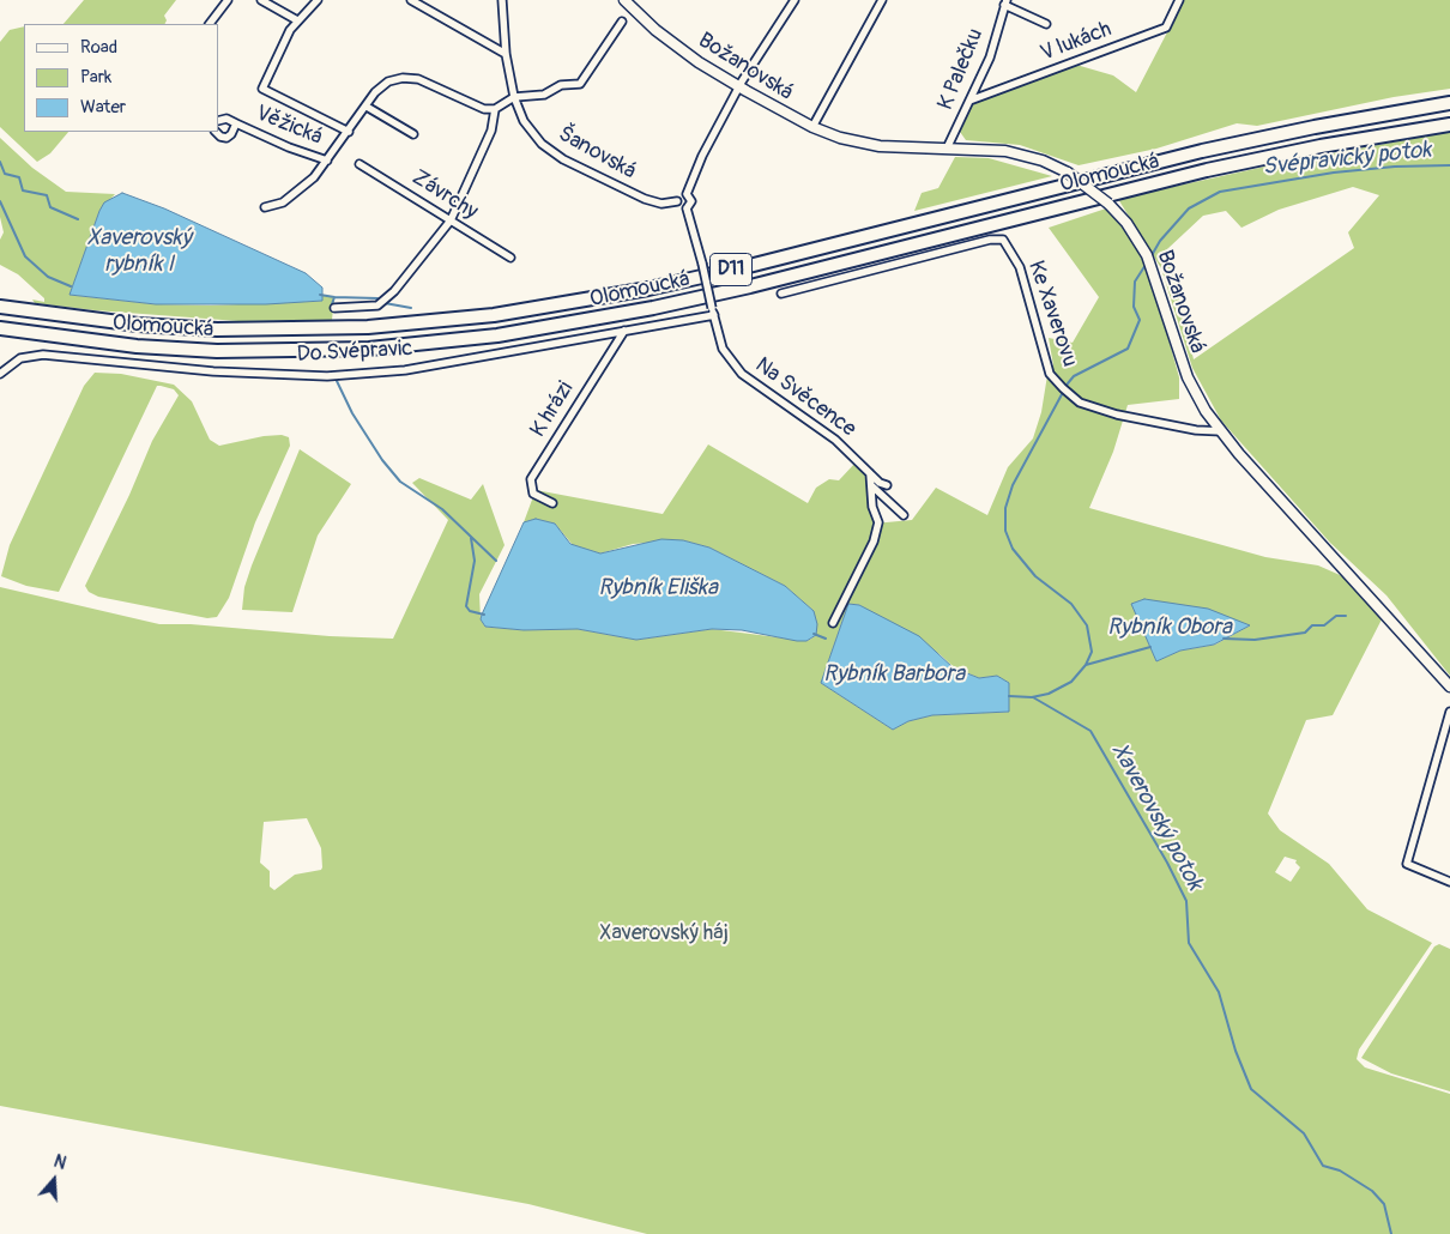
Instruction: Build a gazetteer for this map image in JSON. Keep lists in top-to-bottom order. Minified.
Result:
{"streets":{"highway":["Olomoucká","D11"],"street":["V lukách","Božanovská","K Palečku","Věžická","Šanovská","Závrchy","Ke Xaverovu","Do Svépravic","Na Svěcence","K hrázi"]},"crossings":[["V lukách","K Palečku"],["Božanovská","K Palečku"],["Božanovská","Ke Xaverovu"],["Šanovská","Na Svěcence"],["Do Svépravic","Na Svěcence"],["Do Svépravic","K hrázi"]],"water":["Svépravický potok","Xaverovský rybník I","Rybník Eliška","Rybník Obora","Rybník Barbora","Xaverovský potok"],"parks":["Xaverovský háj"],"legend":["Road","Park","Water"],"north":"top"}
